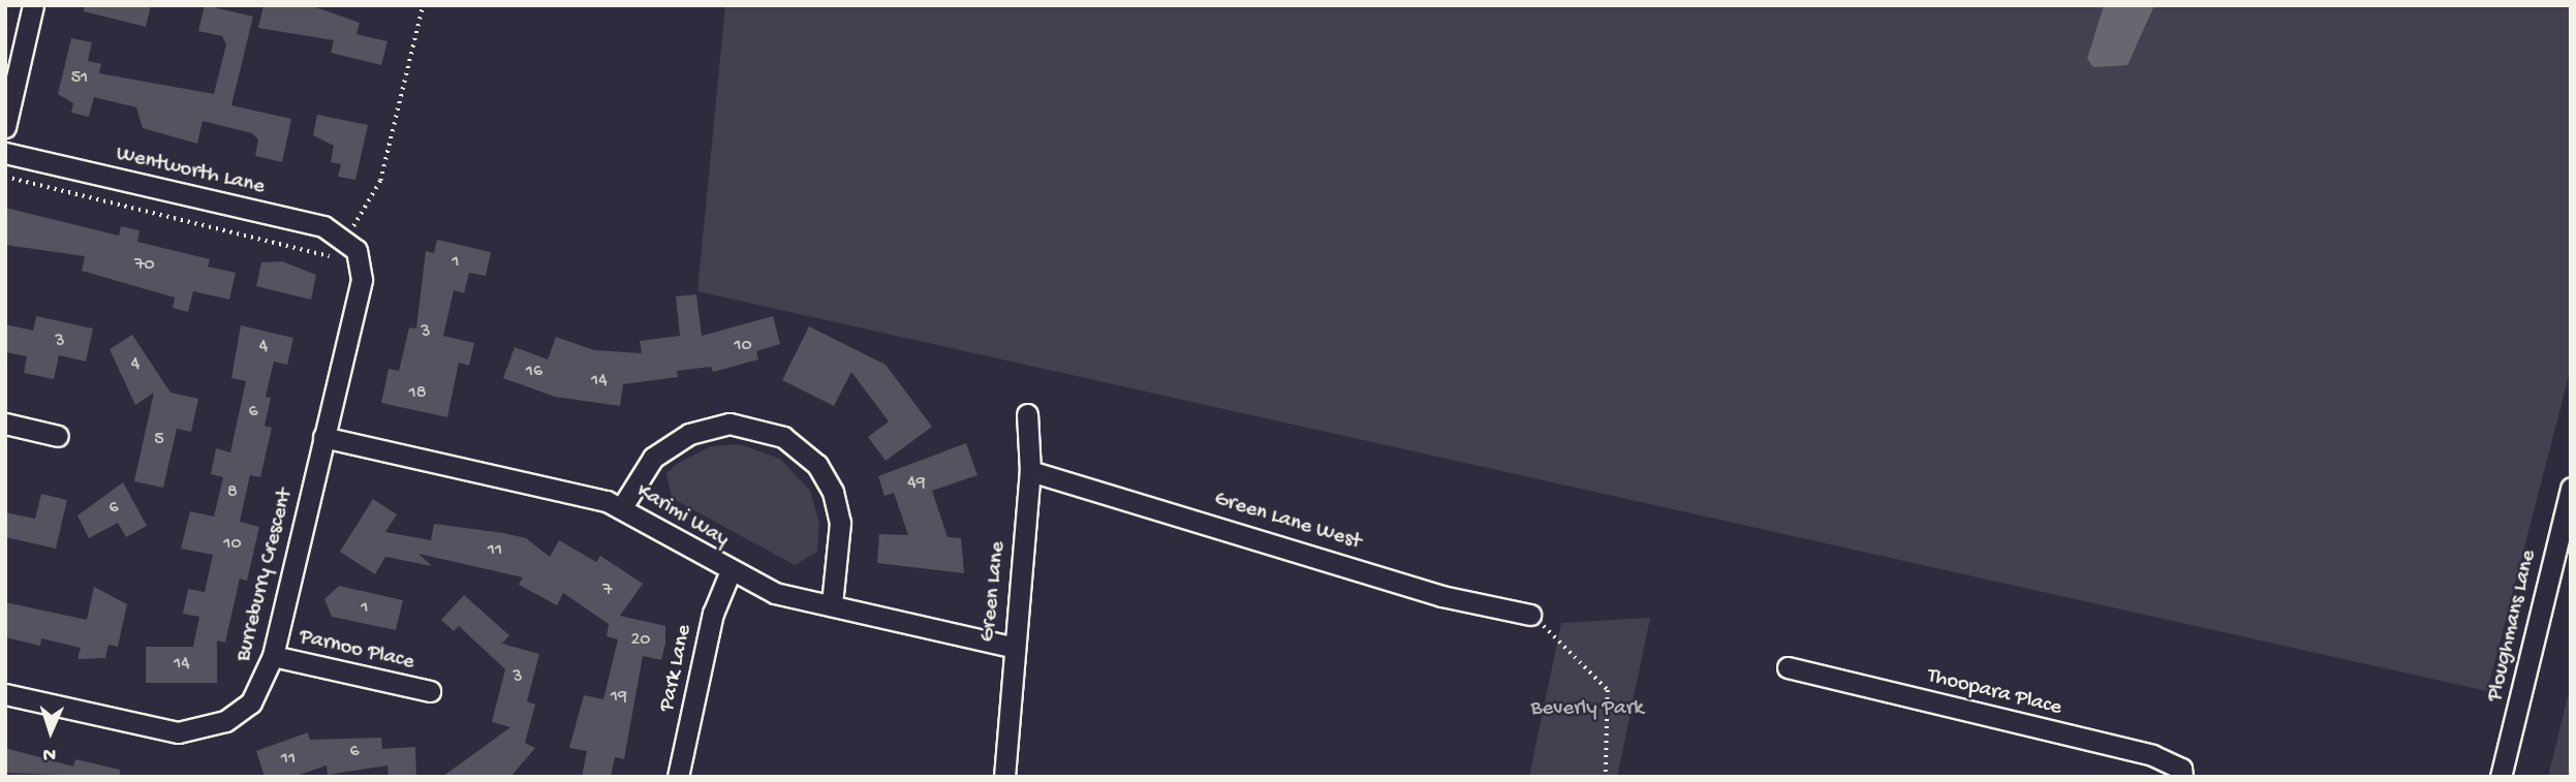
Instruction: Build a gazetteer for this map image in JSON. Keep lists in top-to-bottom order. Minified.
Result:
{"streets":{"street":["Wentworth Lane","Karimi Way","Green Lane West","Burreburry Crescent","Green Lane","Ploughmans Lane","Parnoo Place","Park Lane","Thoopara Place"]},"crossings":[["Wentworth Lane","Burreburry Crescent"],["Karimi Way","Burreburry Crescent"],["Karimi Way","Green Lane"],["Karimi Way","Park Lane"],["Green Lane West","Green Lane"],["Burreburry Crescent","Parnoo Place"]],"parks":["Beverly Park"],"house_numbers":["51","1","70","3","3","10","4","4","16","14","18","6","5","49","8","6","10","11","7","1","20","14","3","19","6","11"],"north":"bottom"}
